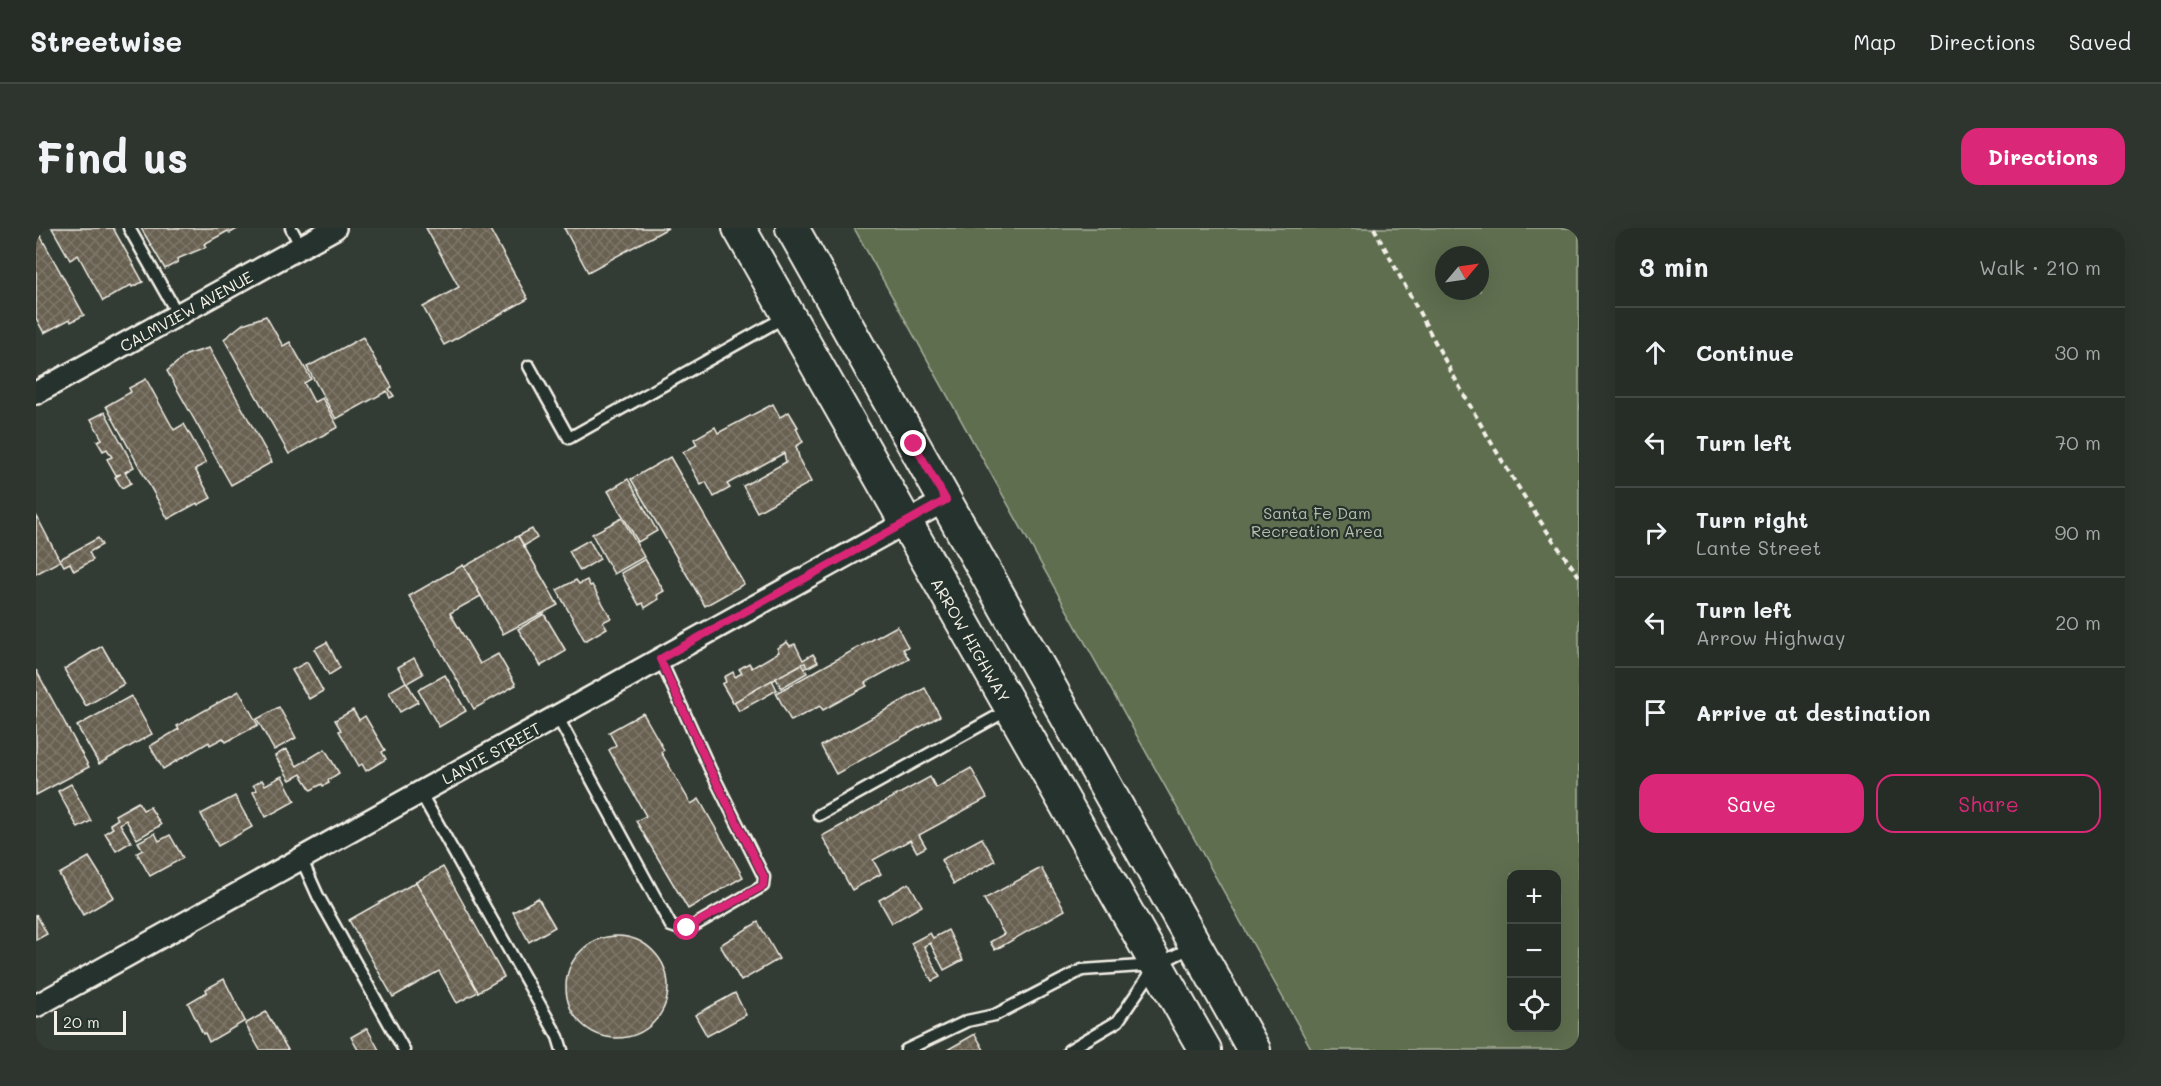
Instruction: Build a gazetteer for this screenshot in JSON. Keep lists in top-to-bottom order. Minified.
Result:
{"streets":{"main road":["ARROW HIGHWAY"],"street":["CALMVIEW AVENUE","LANTE STREET"]},"crossings":[["ARROW HIGHWAY","LANTE STREET"]],"parks":["Santa Fe Dam Recreation Area"],"scale_bar":"20 m","north":"top right","page":{"header":"Streetwise","nav":["Map","Directions","Saved"],"buttons":["Directions",["Save","Share"]],"title":"Find us","heading":["3 min","Walk · 210 m"],"list":[["Continue","30 m"],["Turn left","70 m"],["Turn right","Lante Street","90 m"],["Turn left","Arrow Highway","20 m"],"Arrive at destination"],"map_buttons":["+","−"],"scale":"20 m"}}
